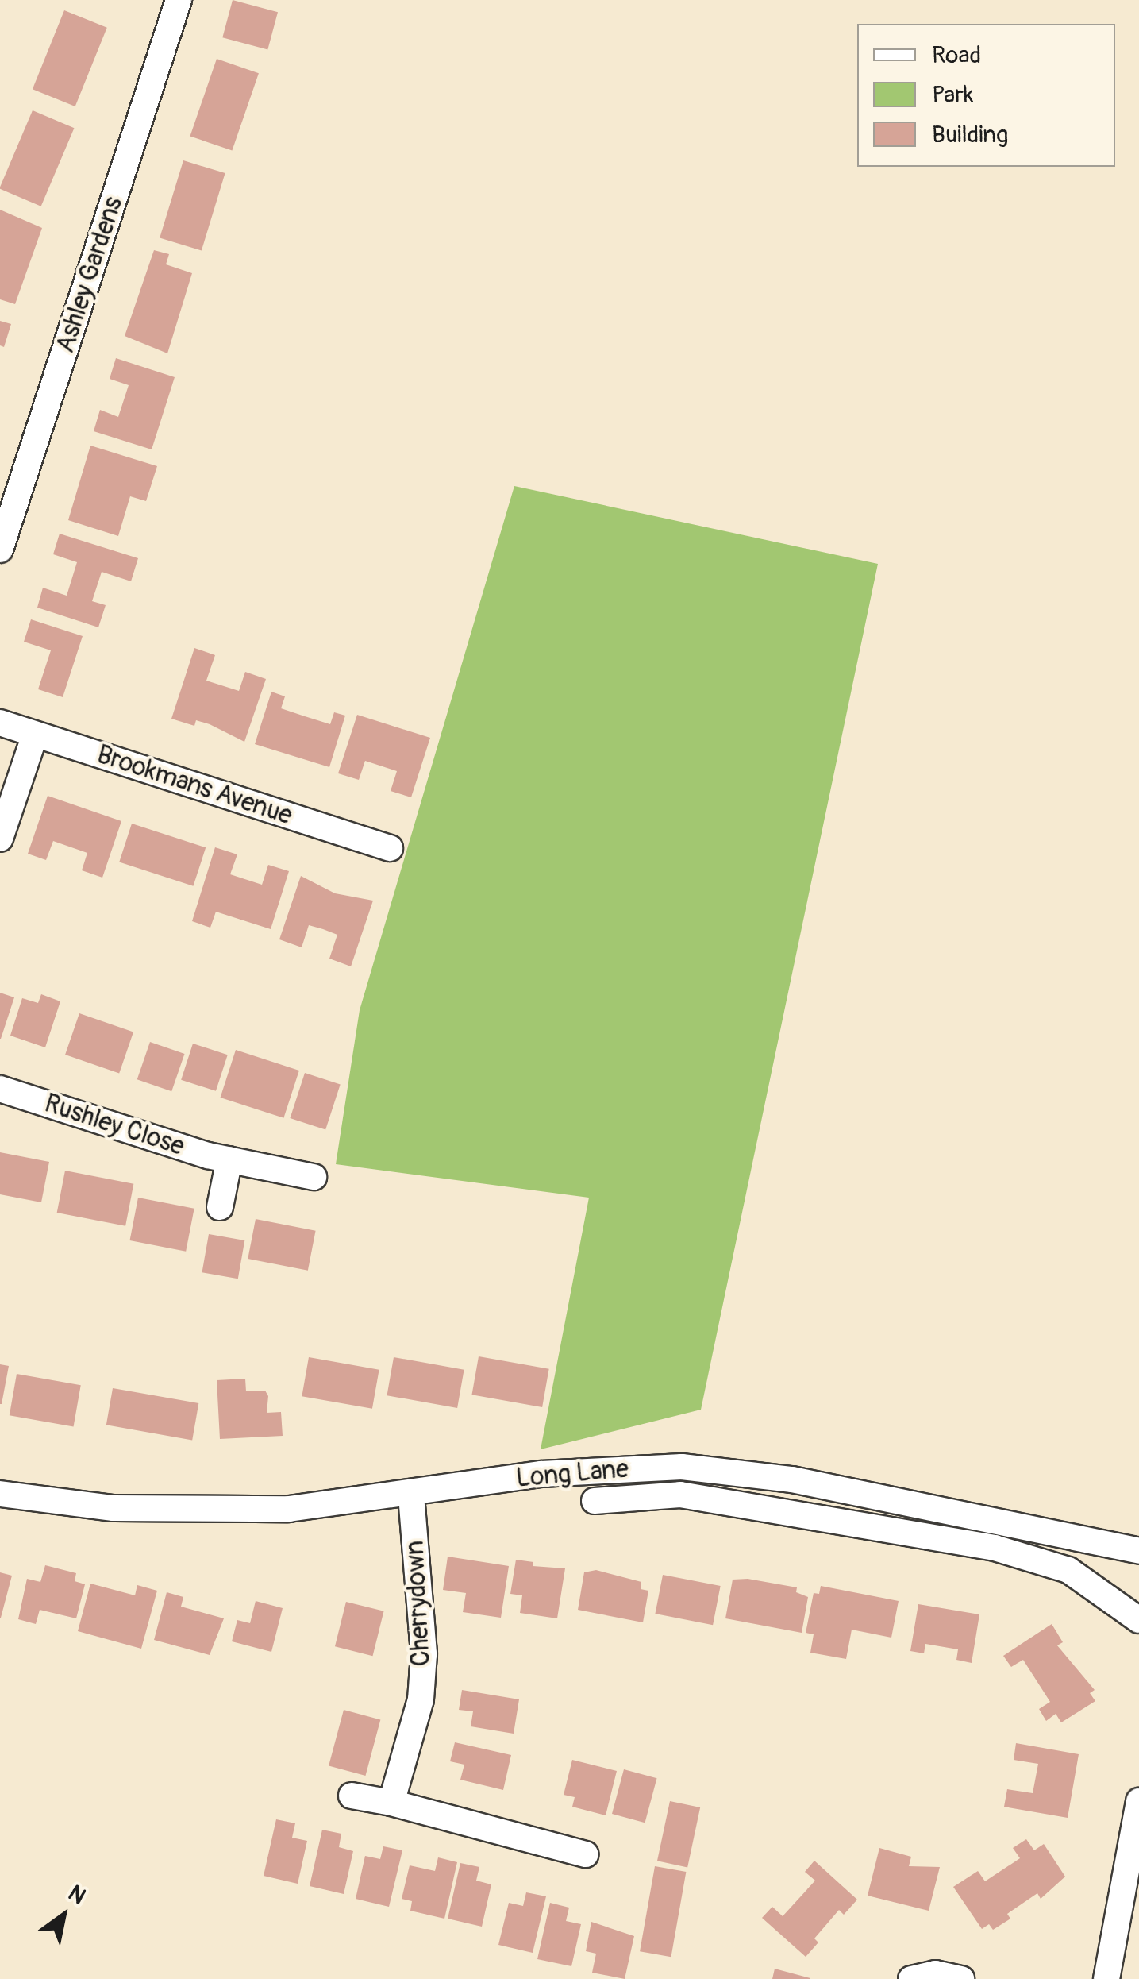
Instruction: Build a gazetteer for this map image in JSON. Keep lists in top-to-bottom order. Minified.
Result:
{"streets":{"street":["Ashley Gardens","Brookmans Avenue","Rushley Close","Long Lane","Cherrydown"]},"crossings":[["Long Lane","Cherrydown"]],"legend":["Road","Park","Building"],"north":"top right"}
